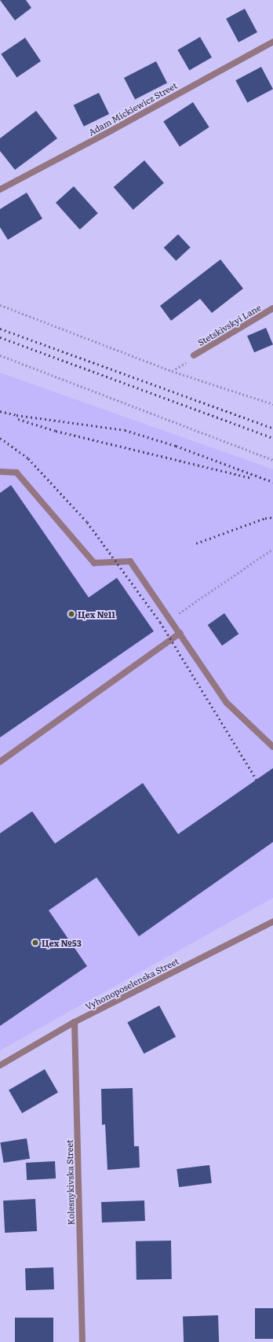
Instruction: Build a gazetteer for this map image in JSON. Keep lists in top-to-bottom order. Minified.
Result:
{"streets":{"street":["Adam Mickiewicz Street","Stetskivskyi Lane","Vyhonoposelenska Street","Kolesnykivska Street"]},"crossings":[["Vyhonoposelenska Street","Kolesnykivska Street"]],"places":["Цех №11","Цех №53"]}
